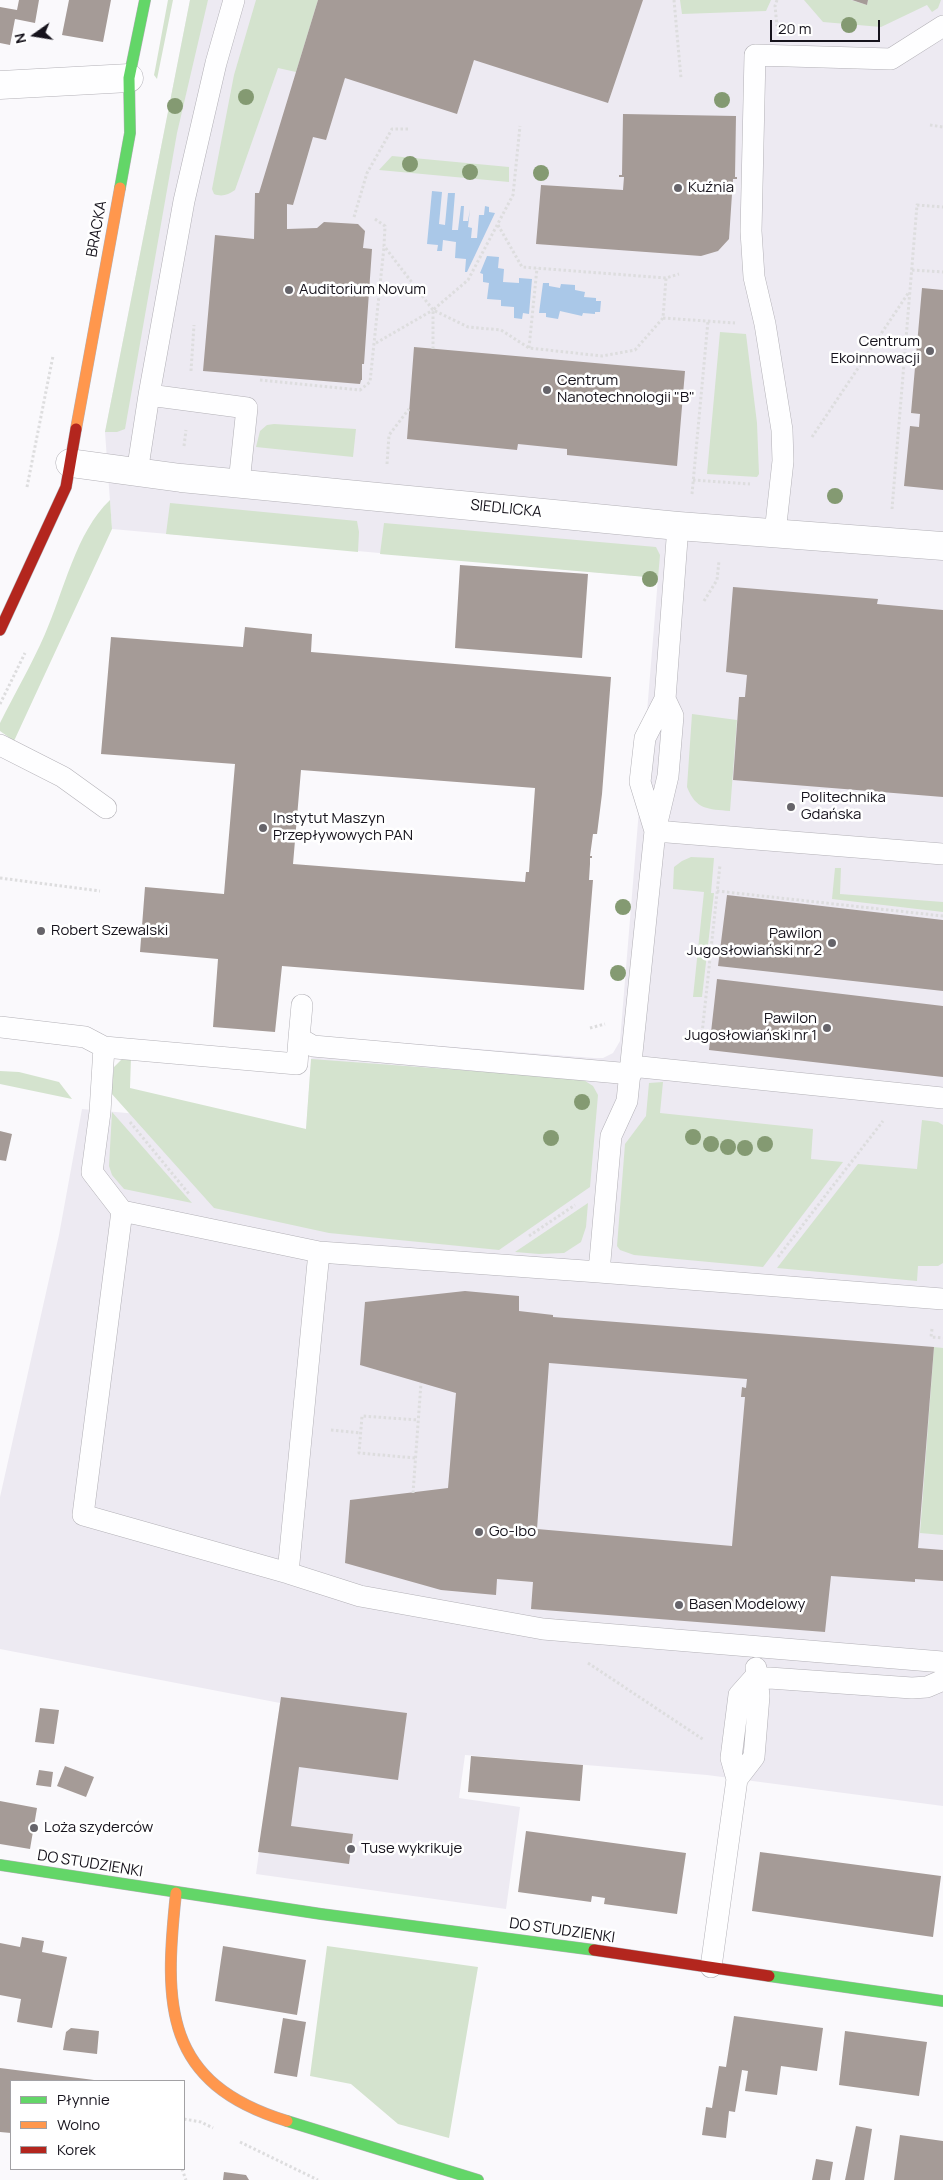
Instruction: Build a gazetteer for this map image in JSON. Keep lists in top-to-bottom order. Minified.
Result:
{"streets":{"street":["BRACKA","SIEDLICKA","DO STUDZIENKI"]},"crossings":[["BRACKA","SIEDLICKA"]],"places":["Kuźnia","Auditorium Novum","Centrum Ekoinnowacji","Centrum Nanotechnologii \"B\"","Politechnika Gdańska","Instytut Maszyn Przepływowych PAN","Robert Szewalski","Pawilon Jugosłowiański nr 2","Pawilon Jugosłowiański nr 1","Go-Ibo","Basen Modelowy","Loża szyderców","Tuse wykrikuje"],"legend":["Płynnie","Wolno","Korek"],"scale_bar":"20 m","north":"left"}
